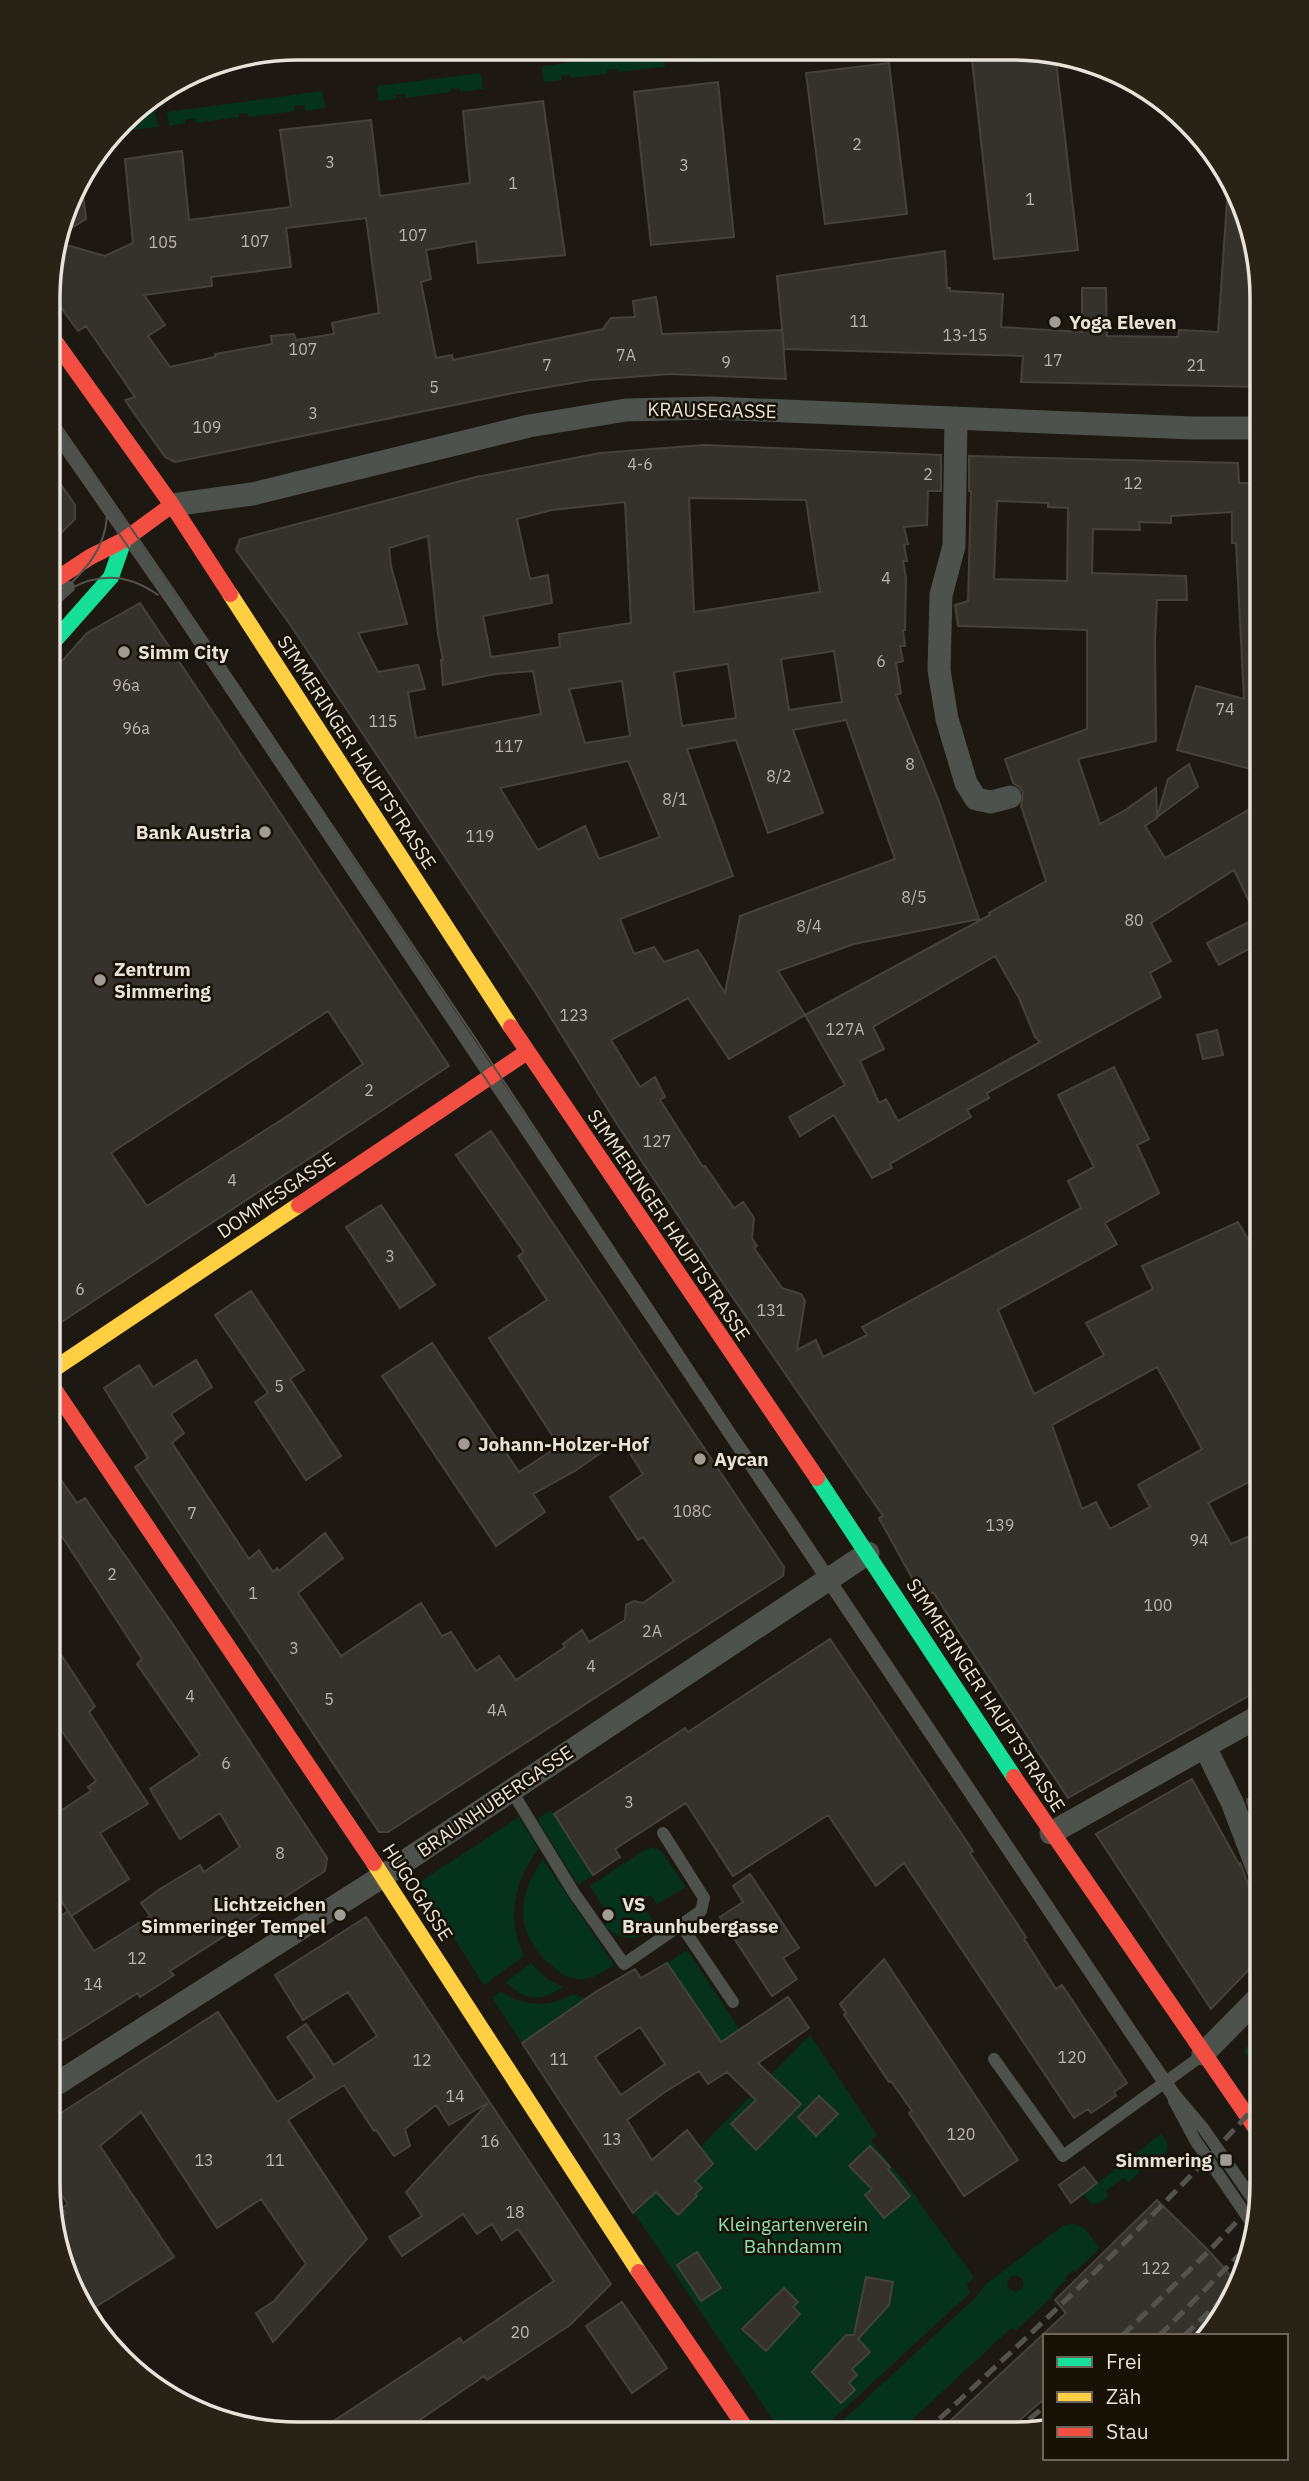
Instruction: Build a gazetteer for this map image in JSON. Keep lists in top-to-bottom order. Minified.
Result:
{"streets":{"main road":["SIMMERINGER HAUPTSTRASSE","DOMMESGASSE","HUGOGASSE"],"street":["KRAUSEGASSE","BRAUNHUBERGASSE"]},"crossings":[["KRAUSEGASSE","SIMMERINGER HAUPTSTRASSE"],["SIMMERINGER HAUPTSTRASSE","DOMMESGASSE"],["SIMMERINGER HAUPTSTRASSE","BRAUNHUBERGASSE"],["BRAUNHUBERGASSE","HUGOGASSE"]],"parks":["Kleingartenverein Bahndamm"],"places":{"other":["Yoga Eleven","Simm City","Bank Austria","Zentrum Simmering","Johann-Holzer-Hof","Aycan","Lichtzeichen Simmeringer Tempel","VS Braunhubergasse"],"transit":["Simmering"]},"house_numbers":["2","3","3","1","1","107","107","105","11","13-15","107","7A","17","9","7","21","5","3","109","4-6","2","12","4","6","96a","74","115","96a","117","8","8/2","8/1","119","8/5","80","8/4","123","127A","2","127","4","3","6","131","5","108C","7","139","94","2","1","100","2A","3","4","4","5","4A","6","3","8","12","14","120","11","12","14","120","13","16","13","11","18","122","20"],"legend":["Frei","Zäh","Stau"]}
